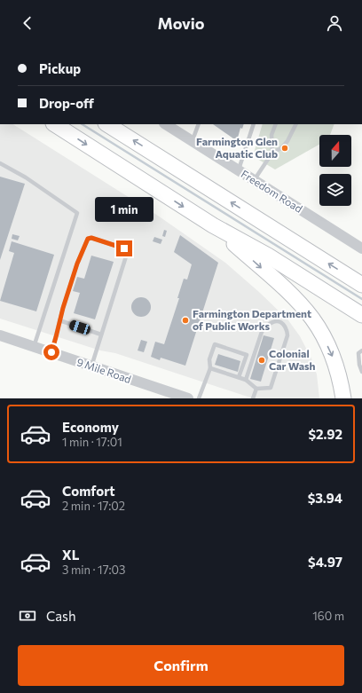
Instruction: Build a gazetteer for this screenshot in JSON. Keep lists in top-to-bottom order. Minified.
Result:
{"streets":{"street":["Freedom Road","9 Mile Road"]},"places":["Farmington Glen Aquatic Club","Farmington Department of Public Works","Colonial Car Wash"],"north":"top","page":{"header":"Movio","banner":["Pickup","Drop-off"],"bubble":"1 min","list":[{"name":"Economy","note":"1 min · 17:01","value":"$2.92"},{"name":"Comfort","note":"2 min · 17:02","value":"$3.94"},{"name":"XL","note":"3 min · 17:03","value":"$4.97"}],"pay":["Cash","160 m"],"buttons":"Confirm"}}
